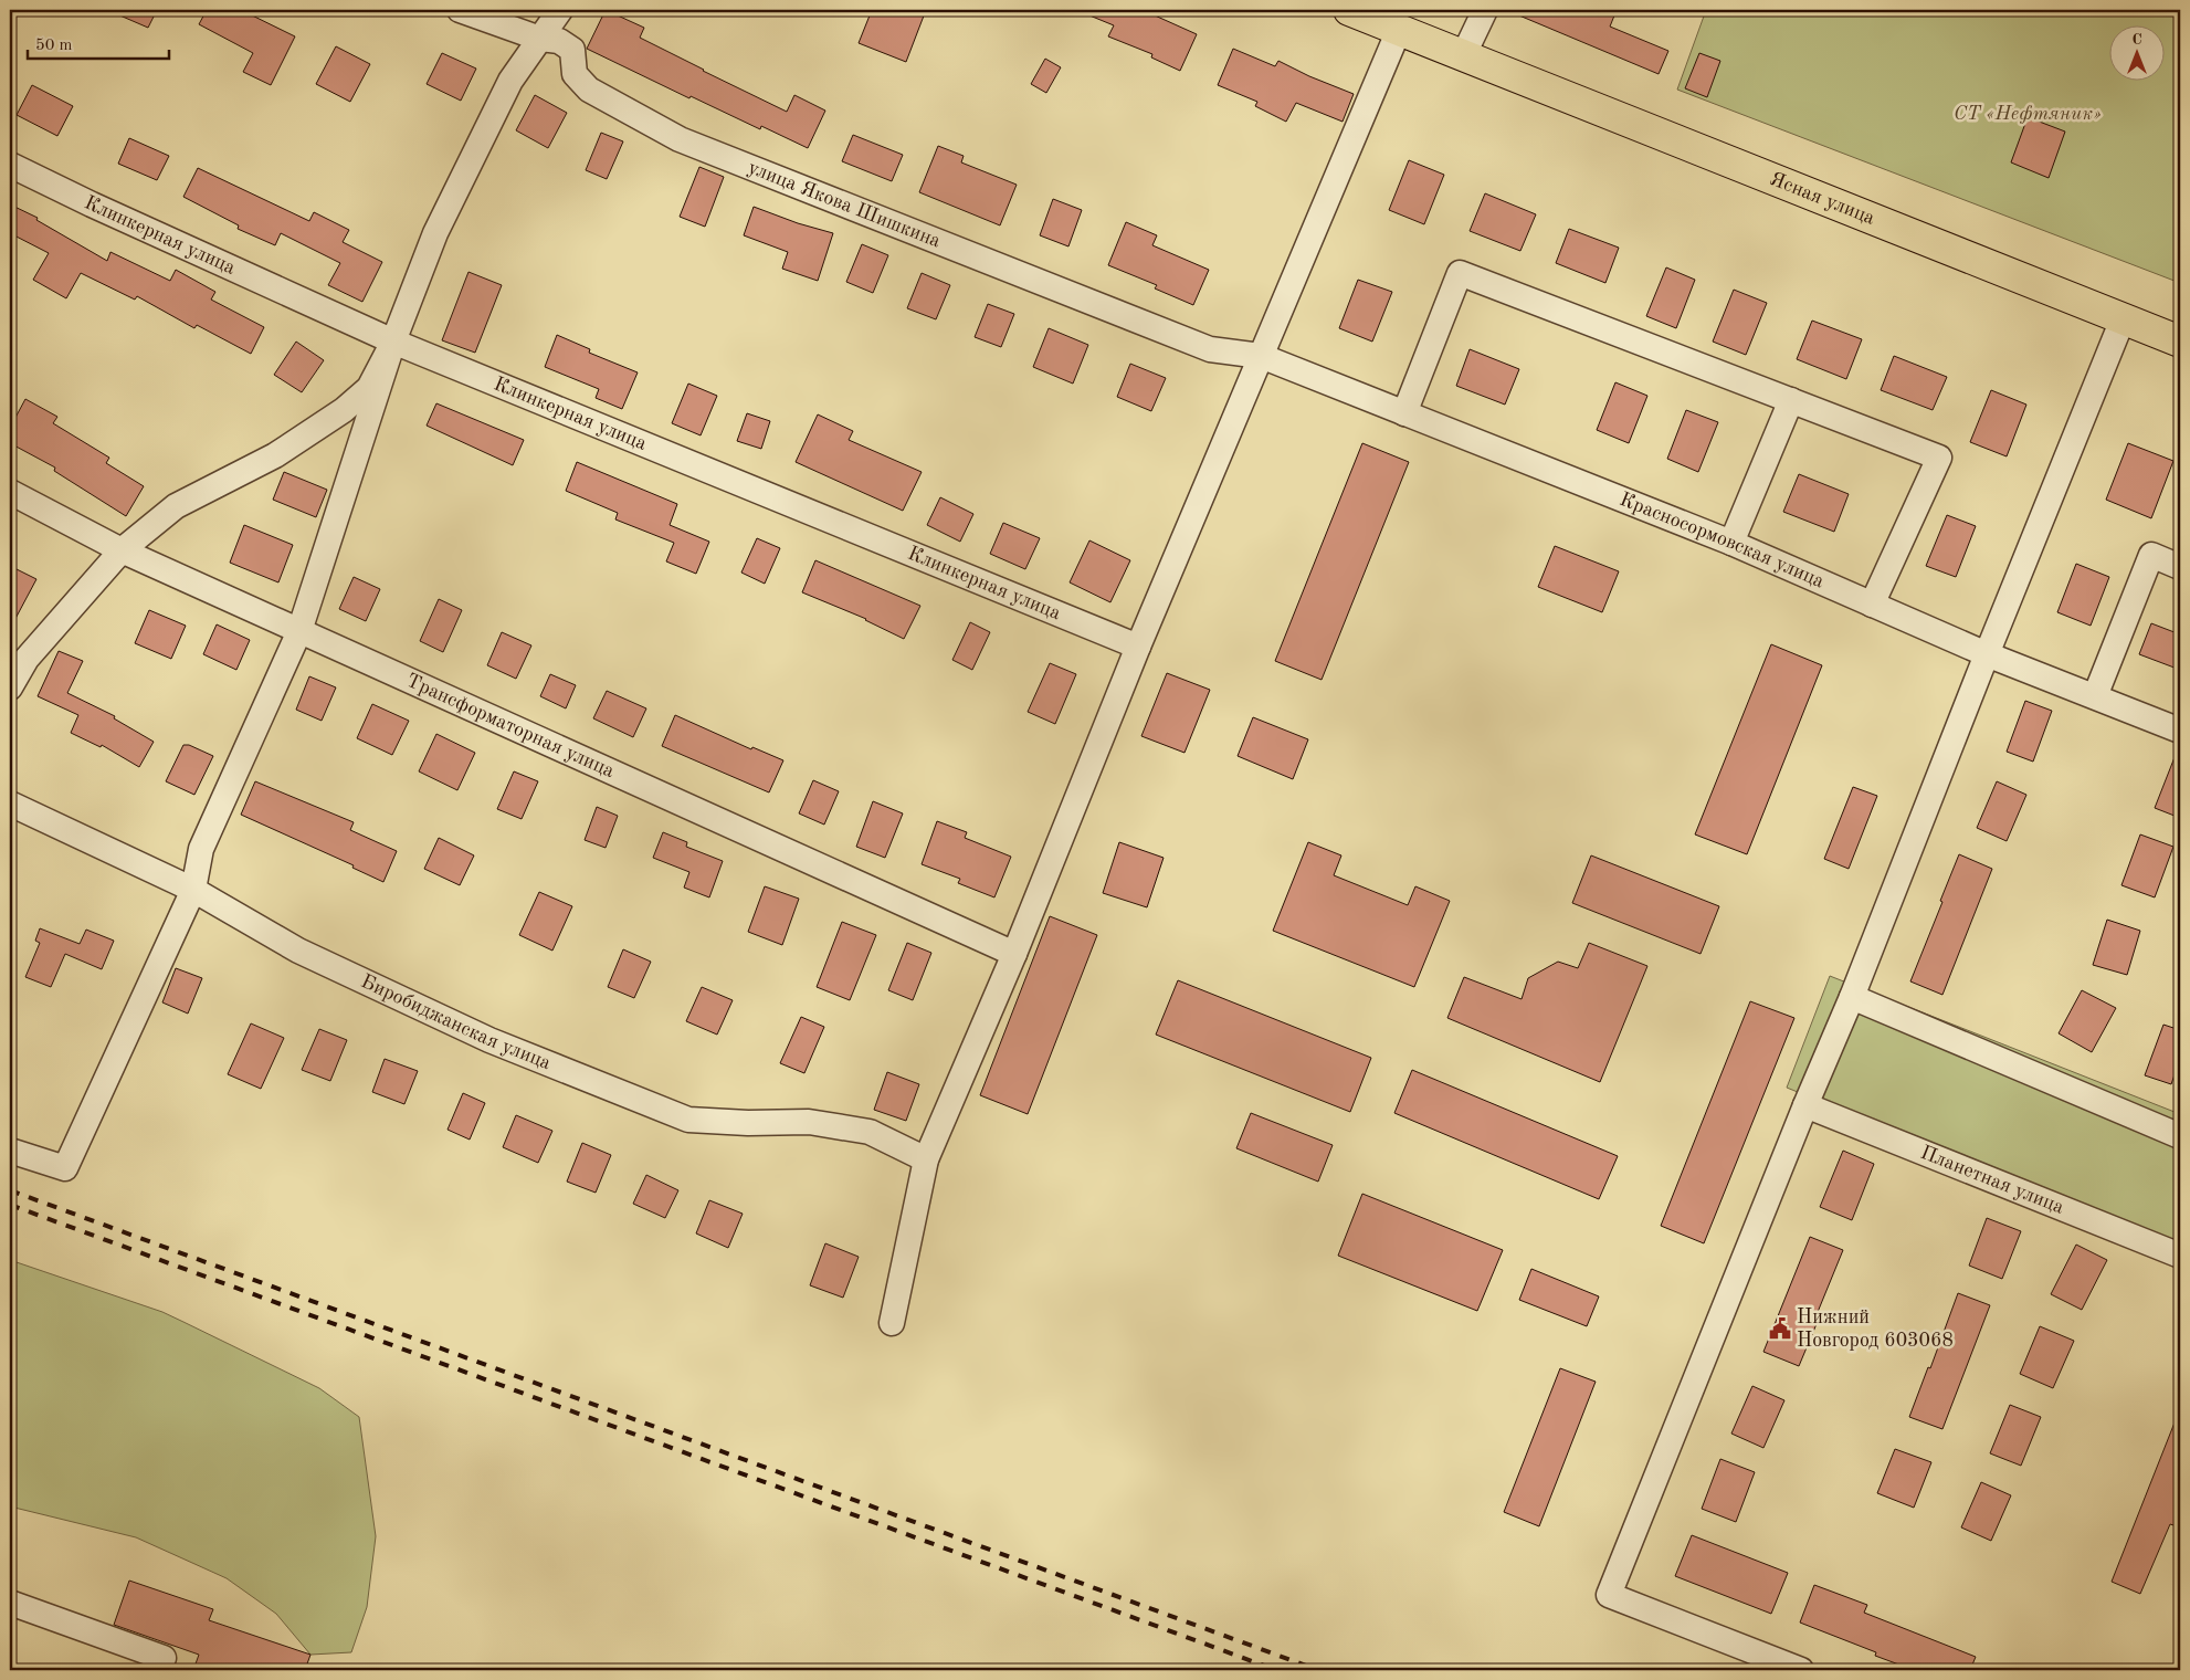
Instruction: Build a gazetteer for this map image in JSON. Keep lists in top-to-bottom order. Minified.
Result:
{"streets":{"main road":["Ясная улица"],"street":["улица Якова Шишкина","Клинкерная улица","Красносормовская улица","Трансформаторная улица","Биробиджанская улица","Планетная улица"]},"crossings":[["улица Якова Шишкина","Красносормовская улица"]],"parks":["СТ «Нефтяник»"],"places":{"public building":["Нижний Новгород 603068"]},"scale_bar":"50 m","north":"top"}
